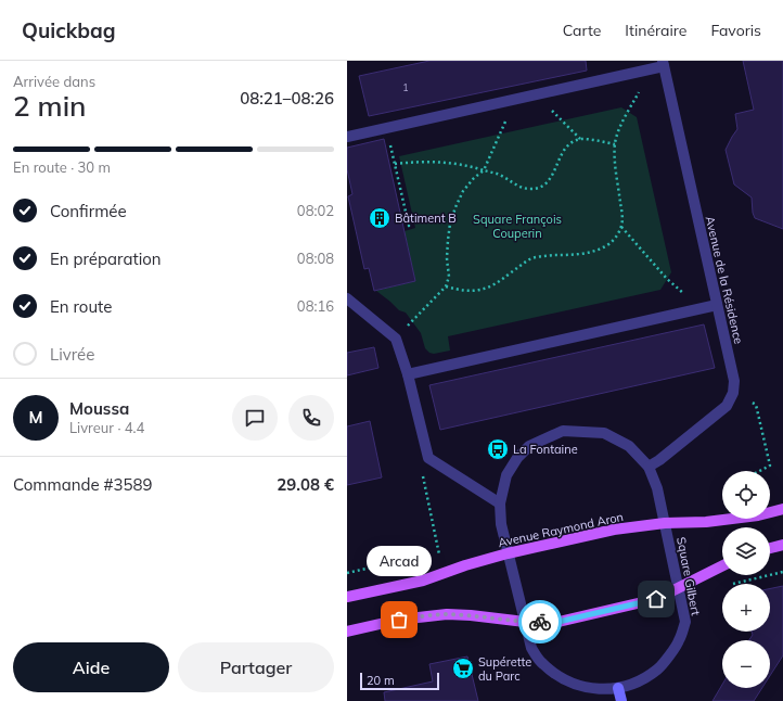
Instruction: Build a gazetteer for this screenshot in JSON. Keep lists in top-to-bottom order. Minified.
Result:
{"streets":{"main road":["Avenue Raymond Aron"],"street":["Avenue de la Résidence","Square Gilbert"]},"crossings":[["Avenue Raymond Aron","Square Gilbert"]],"parks":["Square François Couperin"],"places":{"building":["Bâtiment B"],"bus stop":["La Fontaine"],"other":["Arcad"],"supermarket":["Supérette du Parc"]},"house_numbers":["1"],"scale_bar":"20 m","page":{"header":"Quickbag","nav":["Carte","Itinéraire","Favoris"],"heading":["2 min","Arrivée dans","08:21–08:26"],"panel":["Moussa","Livreur · 4.4","Commande #3589","29.08 €"],"bar":"En route · 30 m","list":[["Confirmée","08:02"],["En préparation","08:08"],["En route","08:16"],"Livrée"],"round":"M","map_buttons":["+","−"],"bubble":"Arcad","buttons":["Aide","Partager"],"scale":"20 m"}}
